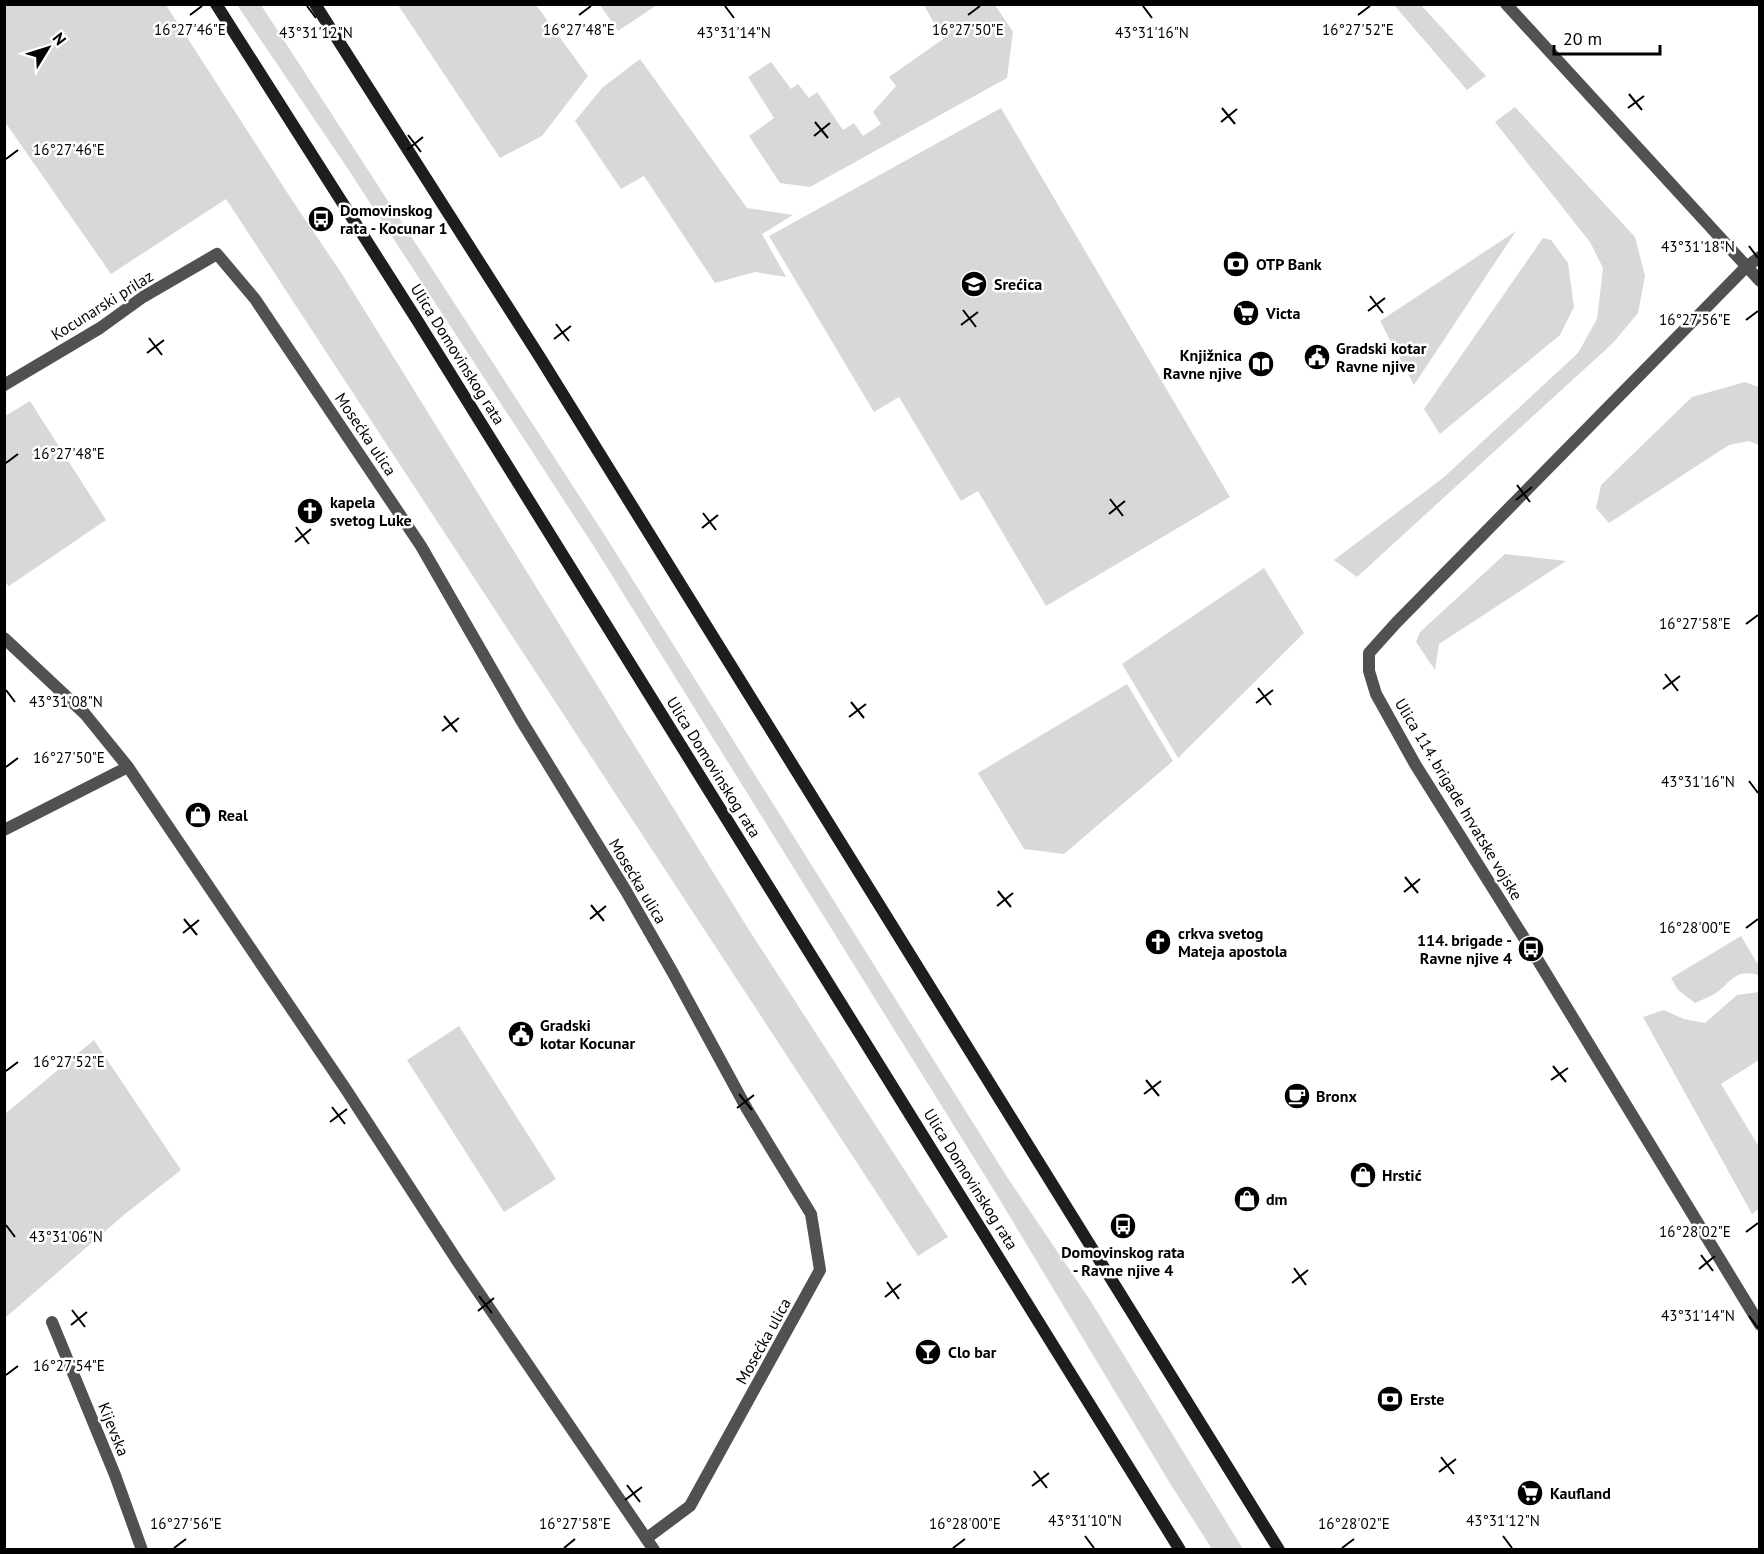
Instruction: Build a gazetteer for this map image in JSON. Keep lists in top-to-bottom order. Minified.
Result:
{"streets":{"main road":["Ulica Domovinskog rata"],"street":["Kocunarski prilaz","Mosećka ulica","Ulica 114. brigade hrvatske vojske","Kijevska"]},"crossings":[["Kocunarski prilaz","Mosećka ulica"]],"places":{"bus stop":["Domovinskog rata - Kocunar 1","114. brigade - Ravne njive 4","Domovinskog rata - Ravne njive 4"],"bank":["OTP Bank","Erste"],"school or university":["Srećica"],"supermarket":["Victa","Kaufland"],"public building":["Gradski kotar Ravne njive","Gradski kotar Kocunar"],"library":["Knjižnica Ravne njive"],"church":["kapela svetog Luke","crkva svetog Mateja apostola"],"shop":["Real","Hrstić","dm"],"cafe":["Bronx"],"bar":["Clo bar"]},"scale_bar":"20 m","north":"top right","coordinates":["16°27'46\"E","16°27'48\"E","16°27'50\"E","16°27'52\"E","43°31'12\"N","43°31'14\"N","43°31'16\"N","43°31'18\"N","16°27'56\"E","16°27'58\"E","43°31'08\"N","16°28'00\"E","16°28'02\"E","43°31'06\"N","16°27'54\"E","43°31'10\"N"]}
